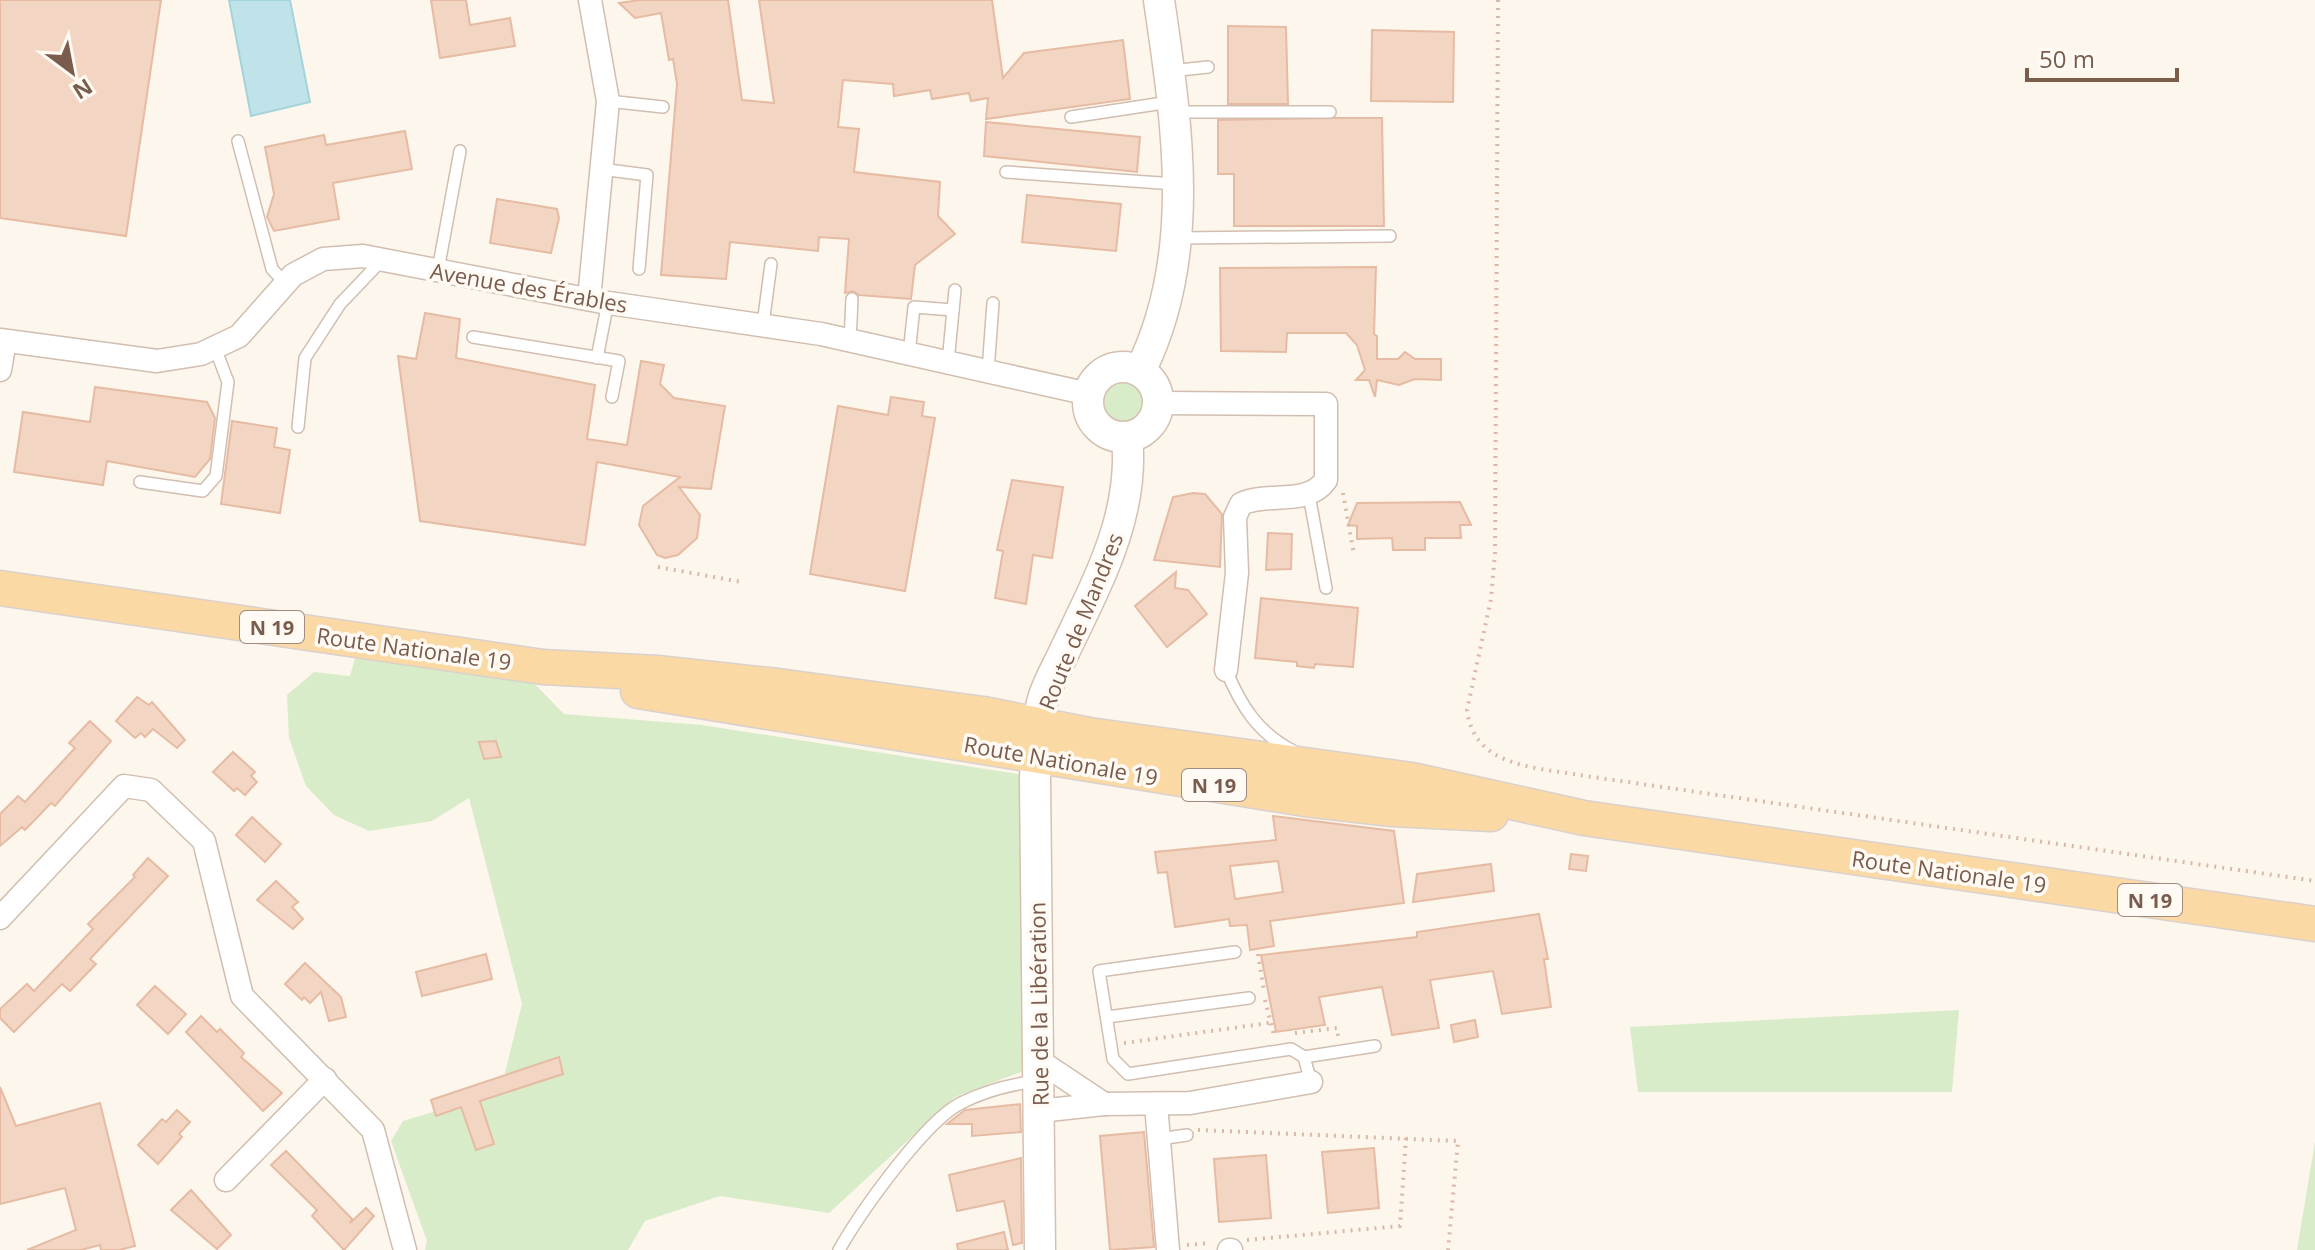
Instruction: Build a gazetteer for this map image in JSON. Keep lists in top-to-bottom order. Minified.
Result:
{"streets":{"main road":["N 19","Route Nationale 19"],"street":["Avenue des Érables","Route de Mandres","Rue de la Libération"]},"crossings":[["Avenue des Érables","Route de Mandres"],["Route de Mandres","Route Nationale 19"],["Route de Mandres","Rue de la Libération"],["Route Nationale 19","Rue de la Libération"]],"scale_bar":"50 m","north":"bottom right"}
